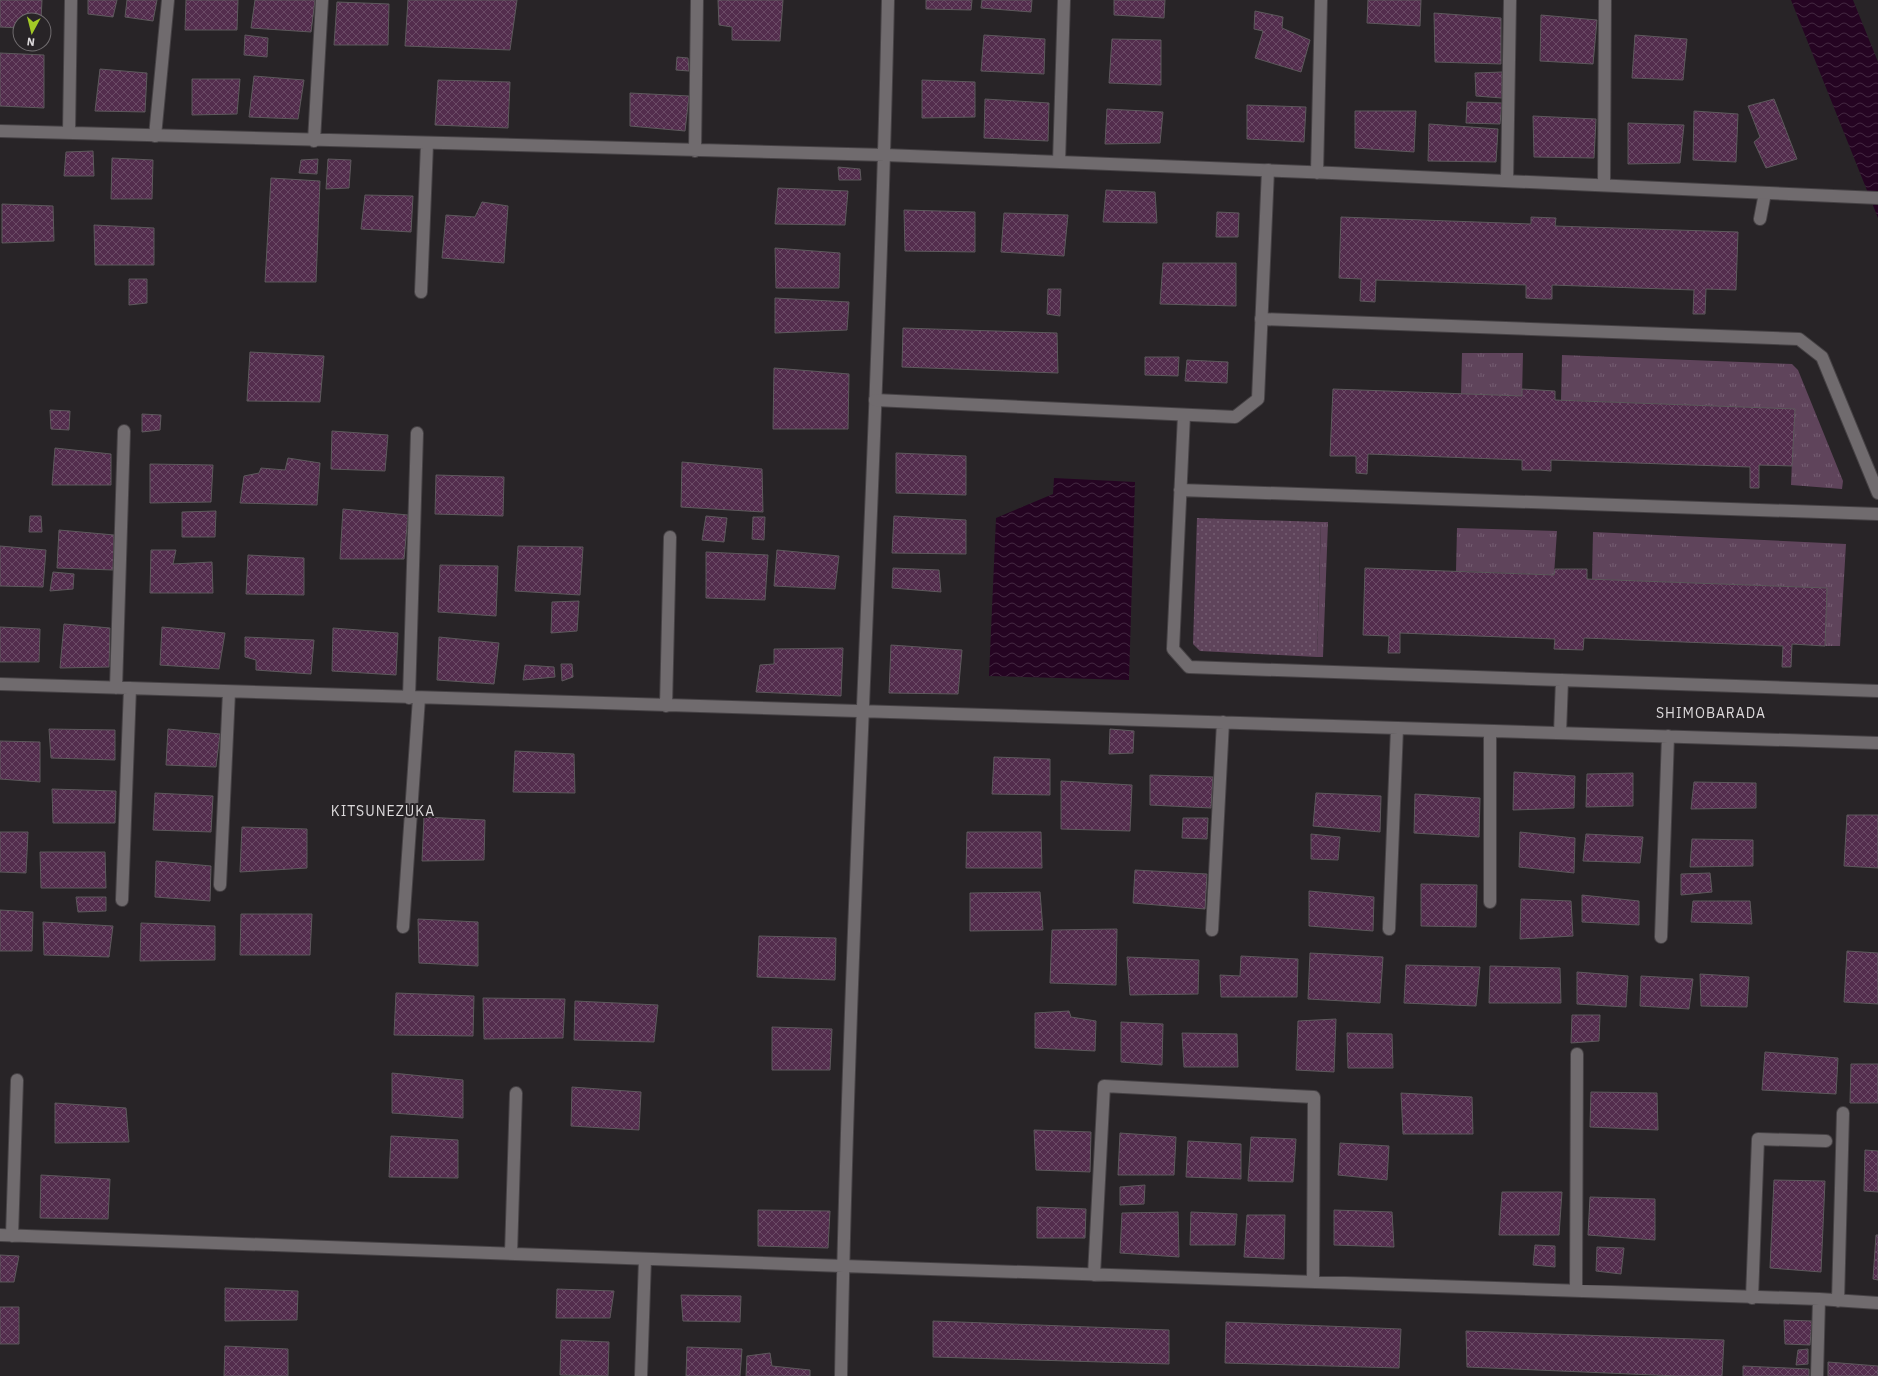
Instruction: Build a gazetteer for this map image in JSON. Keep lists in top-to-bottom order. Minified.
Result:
{"districts":["SHIMOBARADA","KITSUNEZUKA"],"north":"bottom"}
